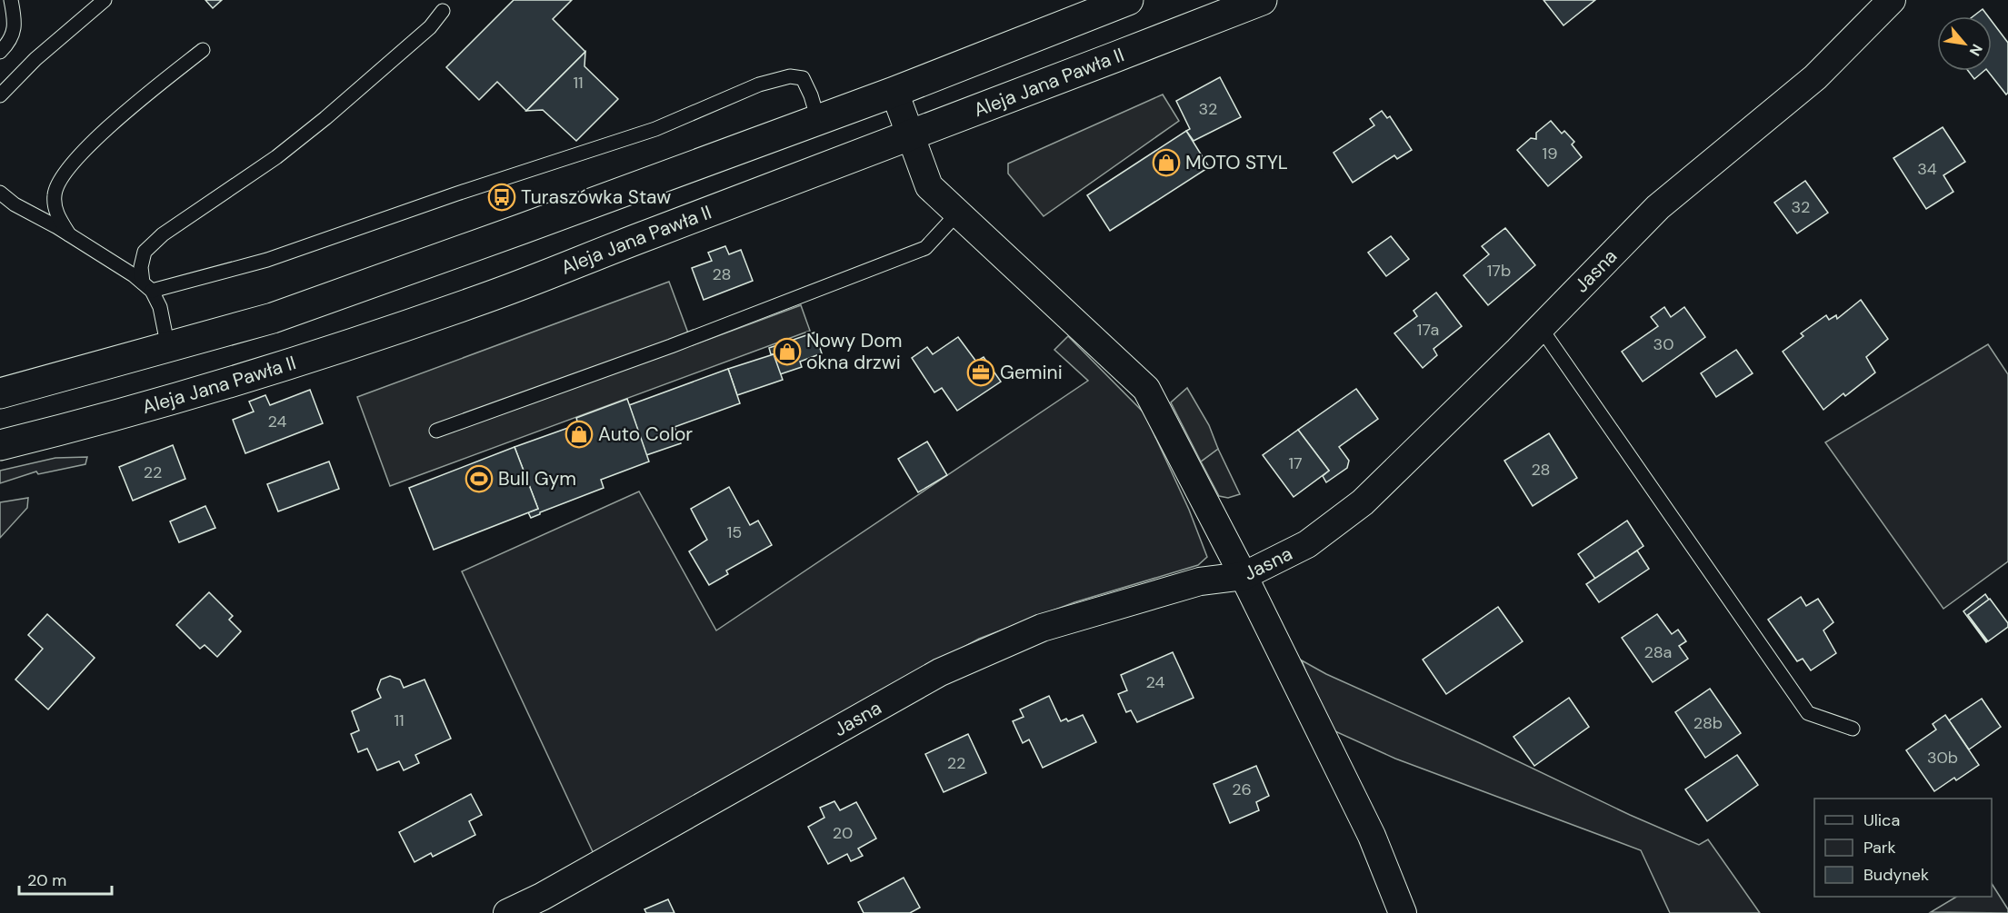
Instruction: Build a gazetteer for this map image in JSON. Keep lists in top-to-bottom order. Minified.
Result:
{"streets":{"main road":["Aleja Jana Pawła II"],"street":["Jasna"]},"places":{"shop":["MOTO STYL","Nowy Dom okna drzwi","Auto Color"],"bus stop":["Turaszówka Staw"],"office":["Gemini"],"sports":["Bull Gym"]},"house_numbers":["11","32","19","34","32","17b","28","17a","30","24","17","28","22","15","28a","24","11","28b","30b","22","26","20"],"legend":["Ulica","Park","Budynek"],"scale_bar":"20 m","north":"bottom right"}
